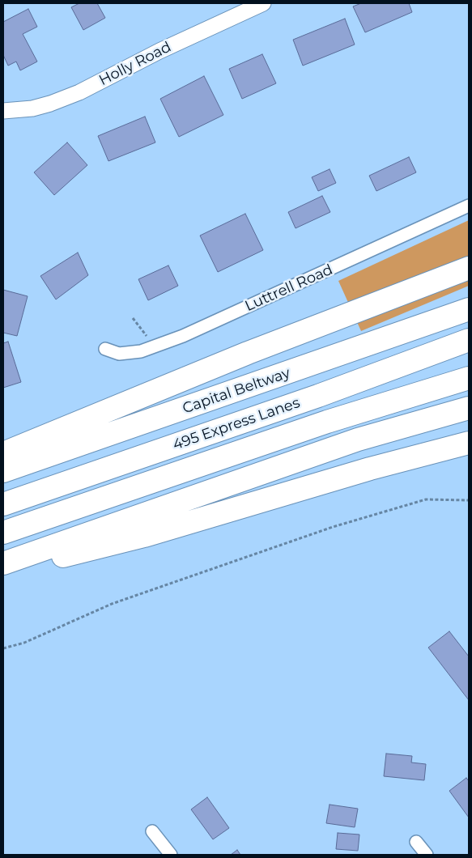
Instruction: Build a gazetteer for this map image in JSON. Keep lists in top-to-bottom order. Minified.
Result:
{"streets":{"highway":["Capital Beltway","495 Express Lanes"],"street":["Holly Road","Luttrell Road"]}}
